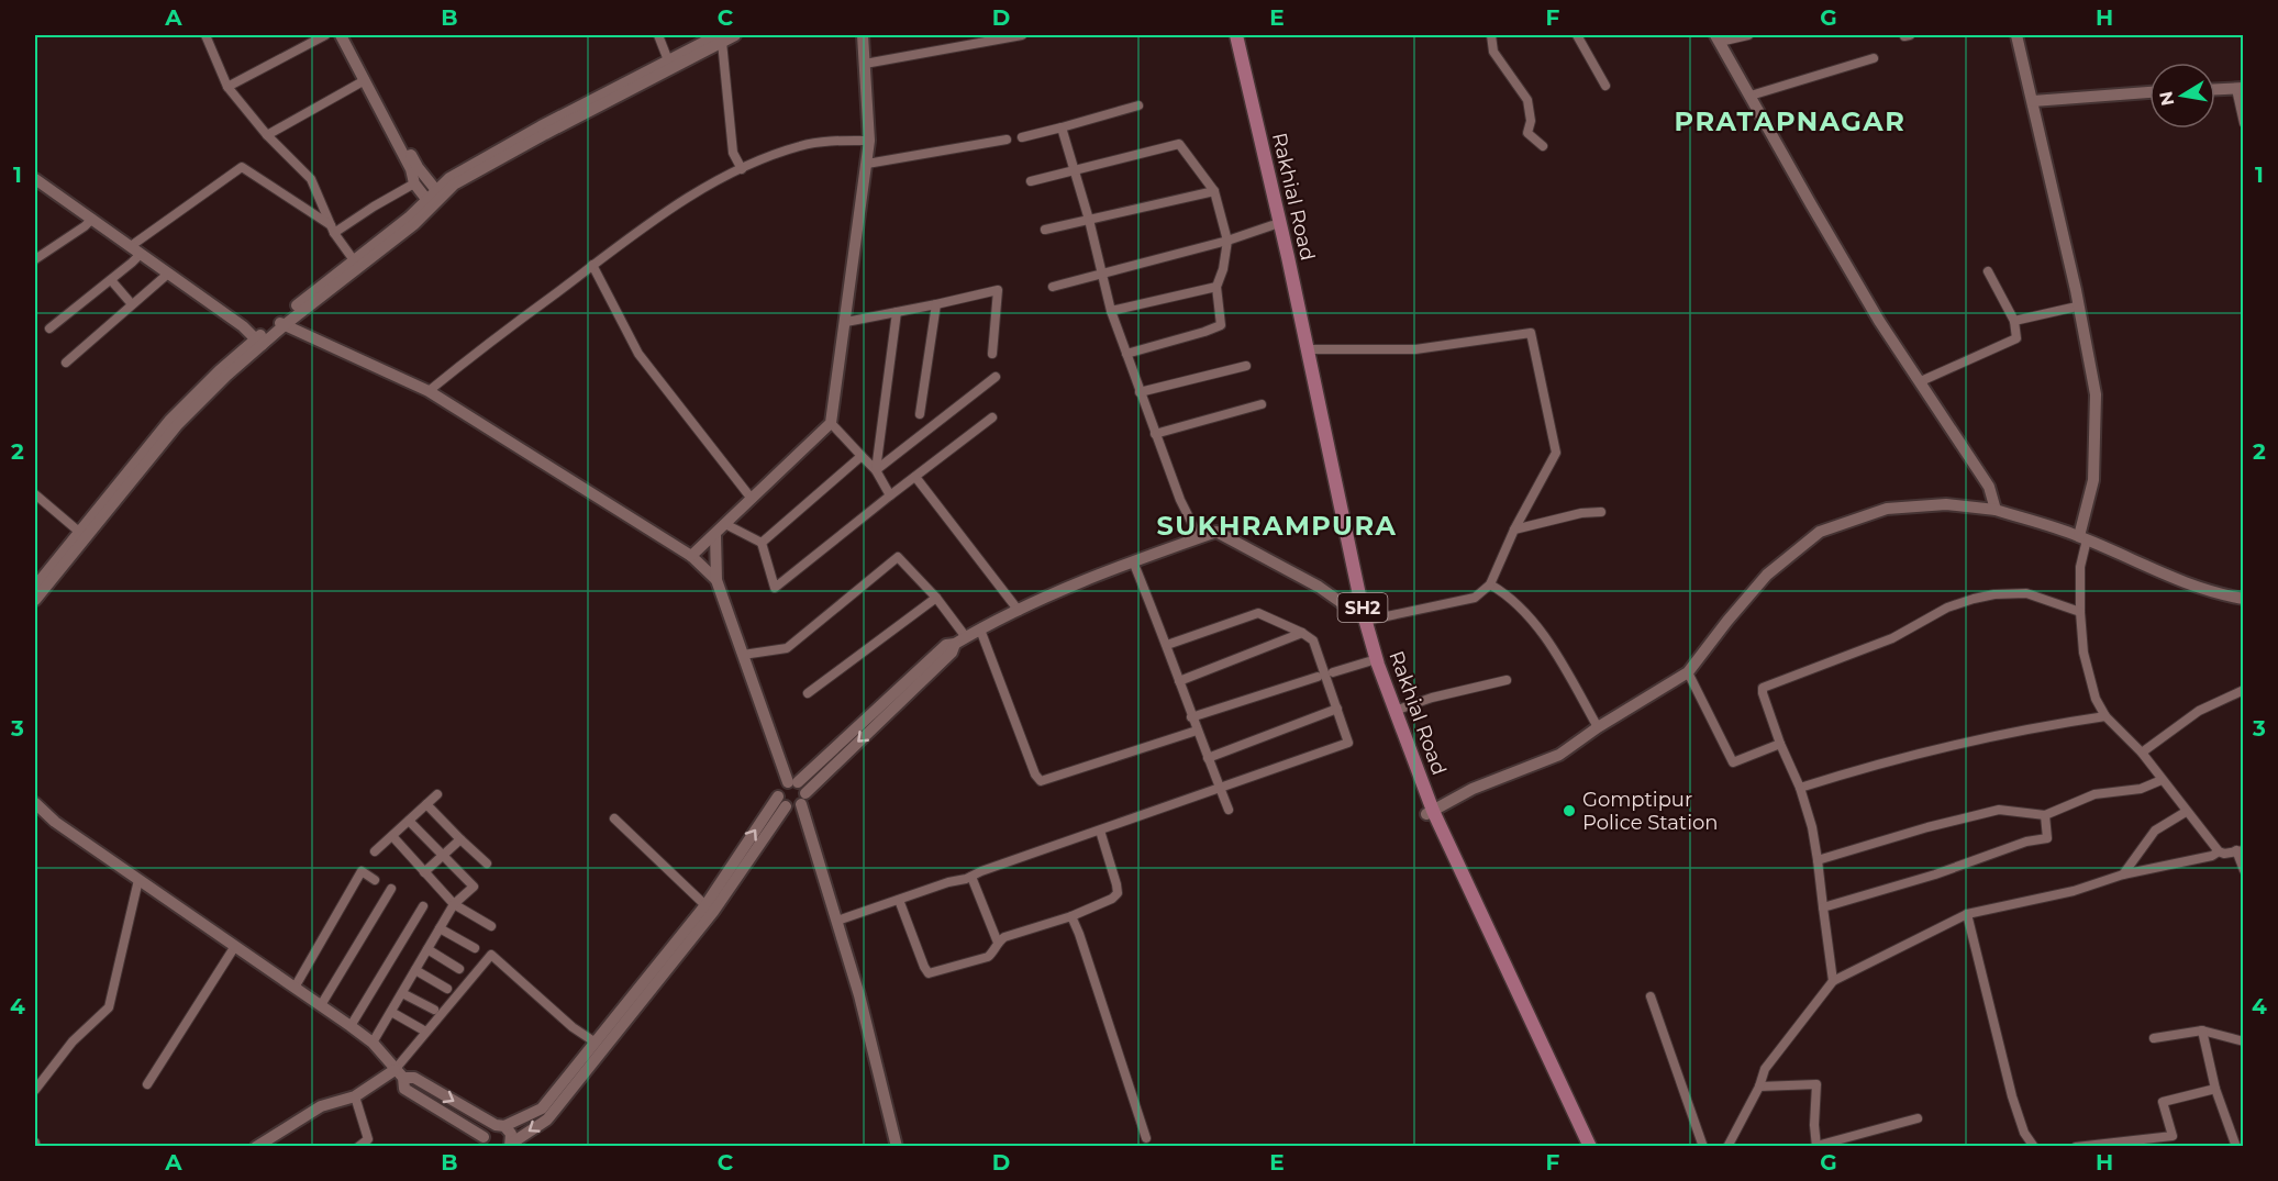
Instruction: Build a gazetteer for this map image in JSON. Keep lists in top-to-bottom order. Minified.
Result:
{"streets":{"main road":["Rakhial Road","SH2"]},"districts":["PRATAPNAGAR","SUKHRAMPURA"],"places":["Gomptipur Police Station"],"north":"left","grid":{"columns":["A","B","C","D","E","F","G","H"],"rows":["1","2","3","4"]}}
